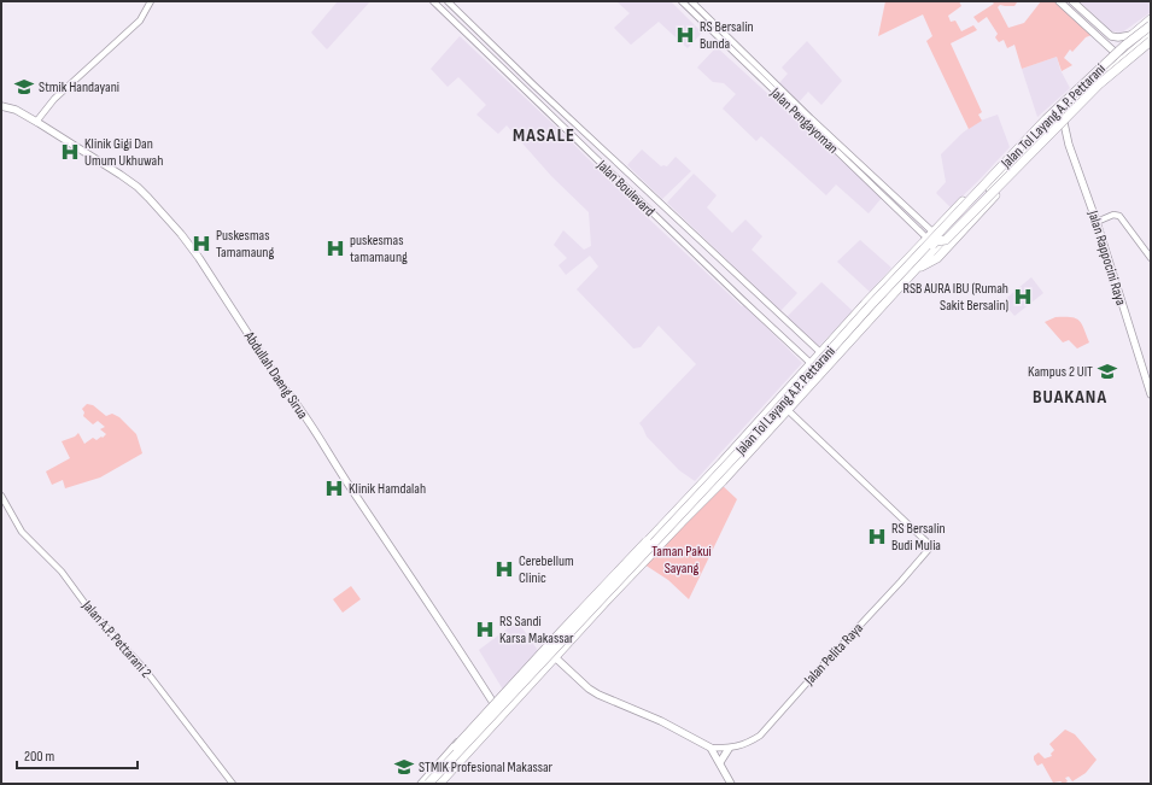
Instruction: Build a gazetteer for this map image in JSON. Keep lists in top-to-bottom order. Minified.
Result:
{"streets":{"highway":["Jalan Tol Layang A.P. Pettarani"],"main road":["Jalan Rappocini Raya","Abdullah Daeng Sirua","Jalan Pelita Raya"],"street":["Jalan Pengayoman","Jalan Boulevard","Jalan A.P. Pettarani 2"]},"crossings":[["Jalan Tol Layang A.P. Pettarani","Jalan Pengayoman"]],"districts":["MASALE","BUAKANA"],"parks":["Taman Pakui Sayang"],"places":{"hospital":["RS Bersalin Bunda","Klinik Gigi Dan Umum Ukhuwah","Puskesmas Tamamaung","puskesmas tamamaung","RSB AURA IBU (Rumah Sakit Bersalin)","Klinik Hamdalah","RS Bersalin Budi Mulia","Cerebellum Clinic","RS Sandi Karsa Makassar"],"school or university":["Stmik Handayani","Kampus 2 UIT","STMIK Profesional Makassar"]},"scale_bar":"200 m"}
